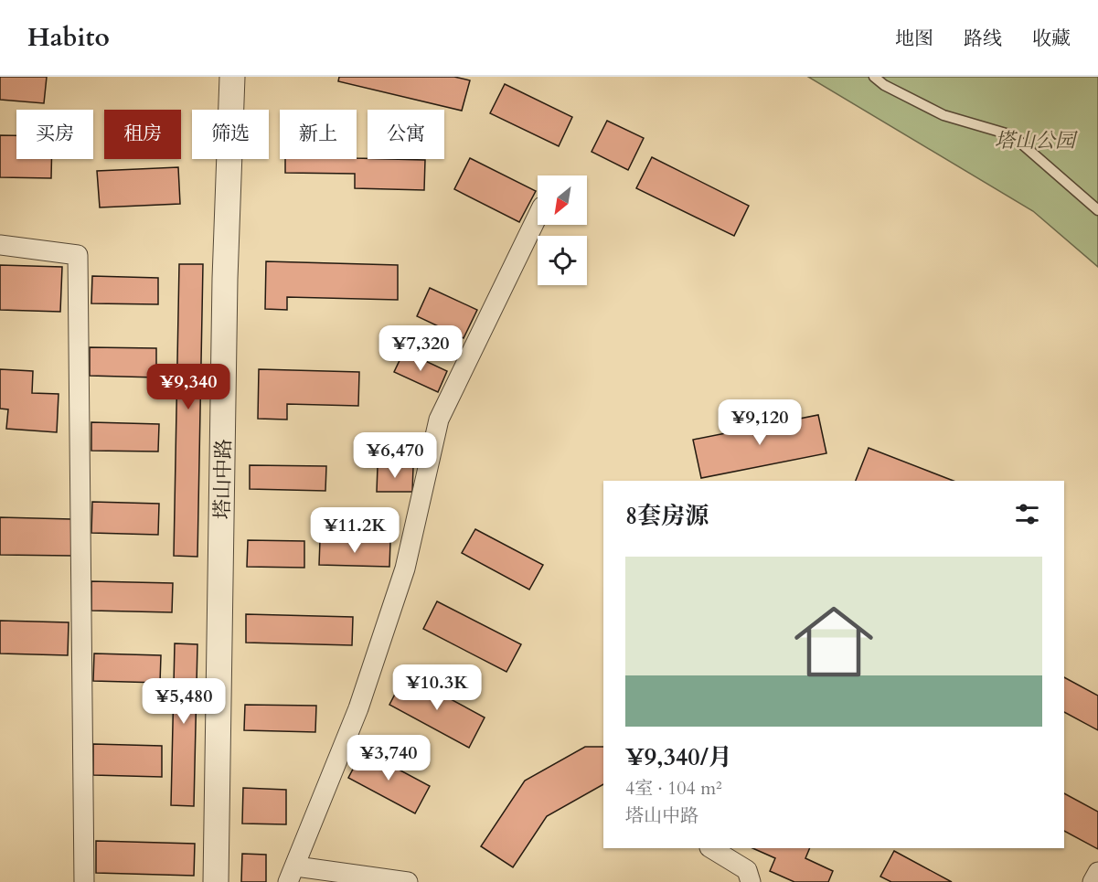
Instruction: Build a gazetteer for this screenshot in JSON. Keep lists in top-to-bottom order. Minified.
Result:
{"streets":{"street":["塔山中路"]},"parks":["塔山公园"],"north":"bottom left","page":{"header":"Habito","nav":["地图","路线","收藏"],"chip":["买房","租房","筛选","新上","公寓"],"price":["¥7,320","¥9,340","¥9,120","¥6,470","¥11.2K","¥10.3K","¥5,480","¥3,740"],"heading":"8套房源","list":[{"name":"¥9,340/月","note":"4室 · 104 m² · 塔山中路"}]}}
